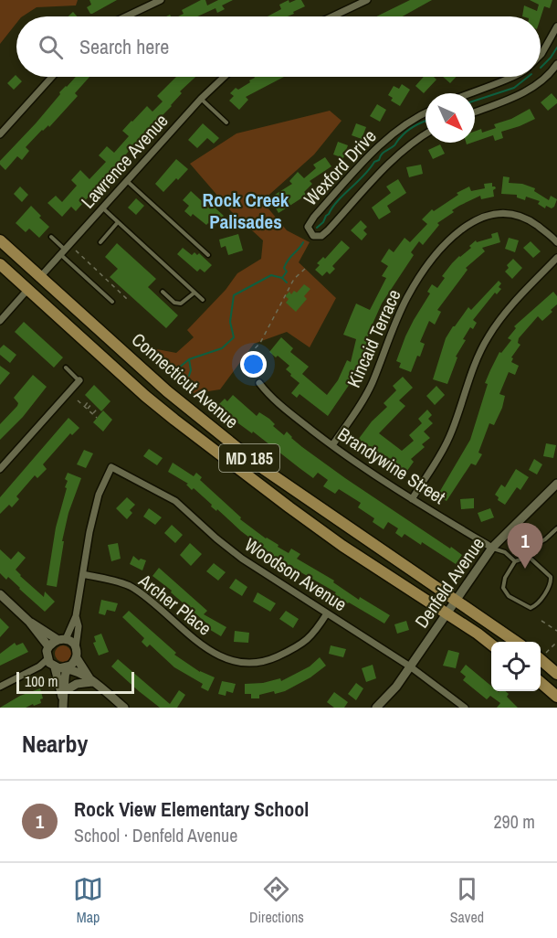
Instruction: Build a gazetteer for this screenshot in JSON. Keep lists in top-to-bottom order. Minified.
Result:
{"streets":{"main road":["Connecticut Avenue","MD 185"],"street":["Lawrence Avenue","Wexford Drive","Kincaid Terrace","Brandywine Street","Woodson Avenue","Denfeld Avenue","Archer Place"]},"crossings":[["Lawrence Avenue","Connecticut Avenue"],["Kincaid Terrace","Brandywine Street"],["Connecticut Avenue","Denfeld Avenue"],["Brandywine Street","Denfeld Avenue"],["Woodson Avenue","Denfeld Avenue"],["Woodson Avenue","Archer Place"]],"districts":["Rock Creek Palisades"],"scale_bar":"100 m","north":"bottom right","page":{"search":"Search here","pins":"1","scale":"100 m","heading":"Nearby","list":[{"mark":"1","name":"Rock View Elementary School","note":"School · Denfeld Avenue","value":"290 m"}],"nav":["Map","Directions","Saved"]}}
